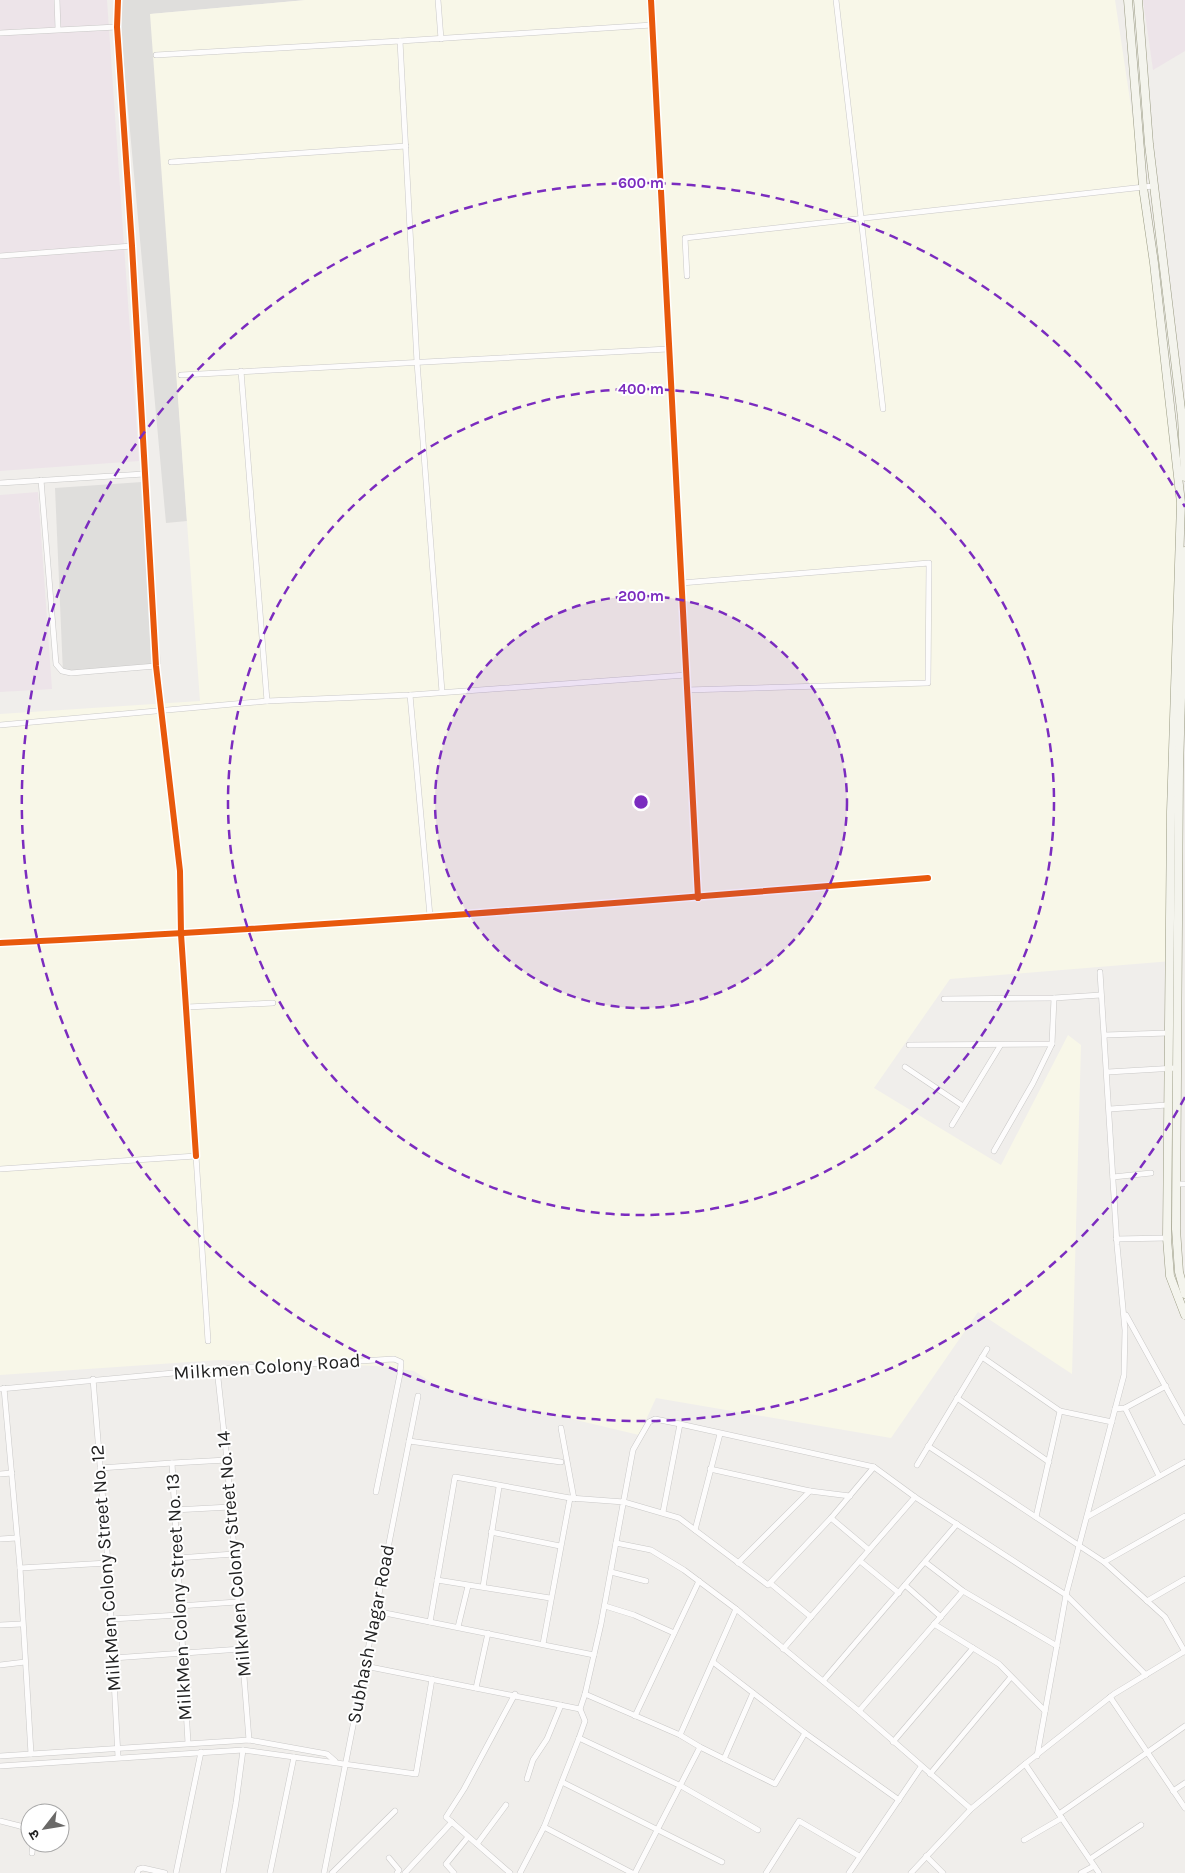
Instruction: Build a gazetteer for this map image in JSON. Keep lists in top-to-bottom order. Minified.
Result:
{"streets":{"street":["Milkmen Colony Road","MilkMen Colony Street No. 14","MilkMen Colony Street No. 12","MilkMen Colony Street No. 13","Subhash Nagar Road"]},"crossings":[["Milkmen Colony Road","MilkMen Colony Street No. 14"],["Milkmen Colony Road","MilkMen Colony Street No. 12"],["MilkMen Colony Street No. 12","MilkMen Colony Street No. 13"]],"north":"bottom left","rings":["600 m","400 m","200 m"]}
